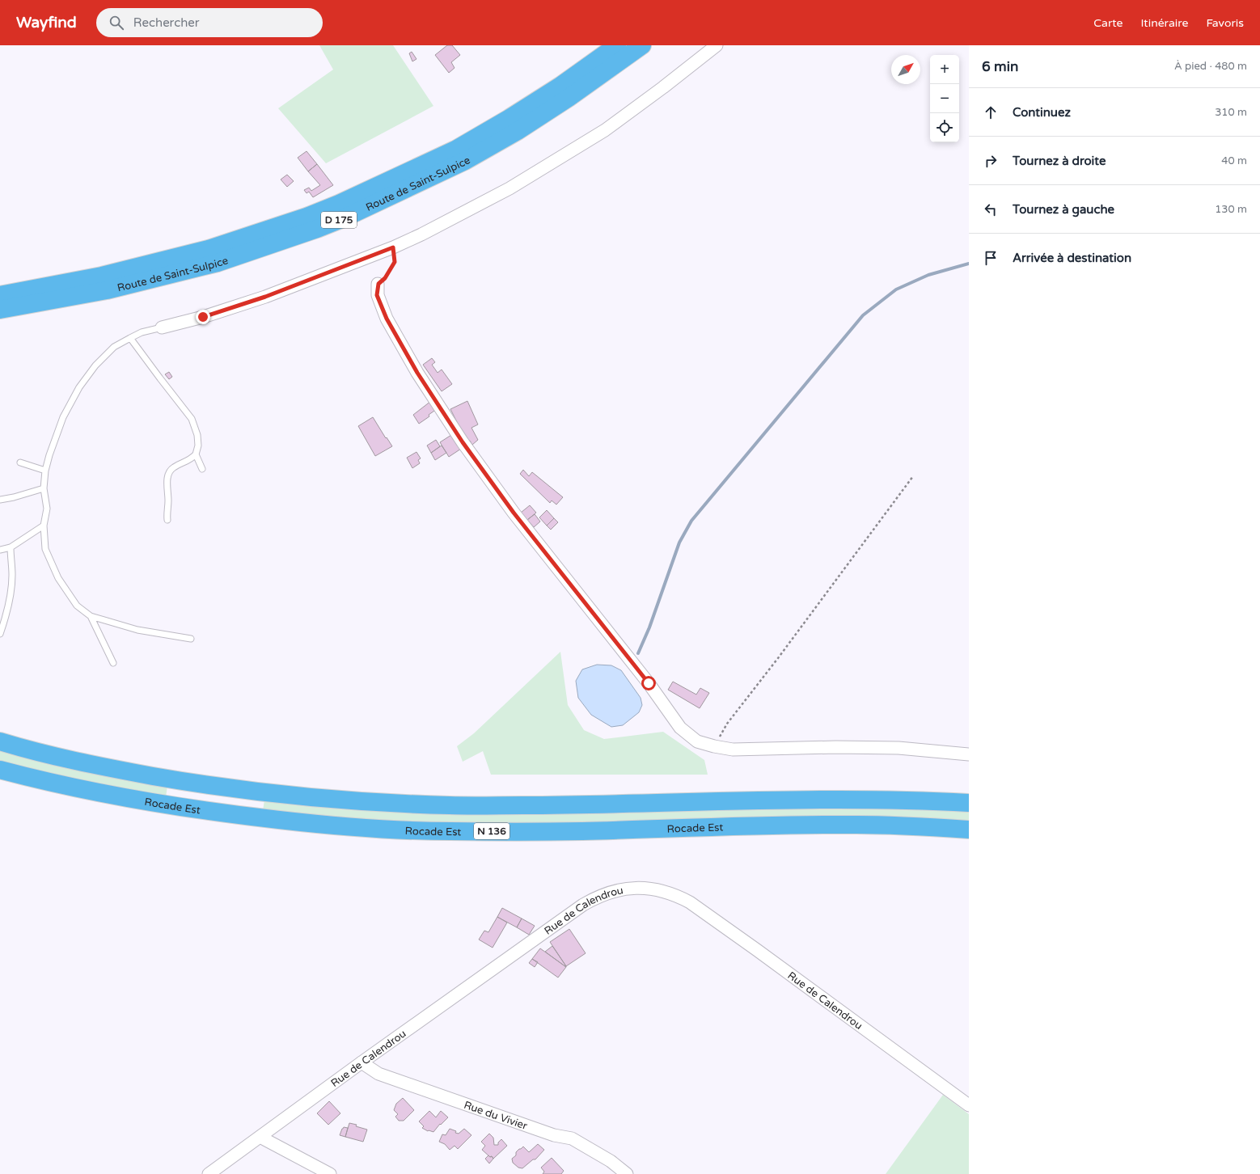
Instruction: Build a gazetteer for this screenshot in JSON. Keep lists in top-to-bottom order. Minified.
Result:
{"streets":{"highway":["Route de Saint-Sulpice","D 175","Rocade Est","N 136"],"street":["Rue de Calendrou","Rue du Vivier"]},"crossings":[["Rue de Calendrou","Rue du Vivier"]],"north":"top right","page":{"header":"Wayfind","search":"Rechercher","nav":["Carte","Itinéraire","Favoris"],"heading":["6 min","À pied · 480 m"],"map_buttons":["+","−"],"list":[["Continuez","310 m"],["Tournez à droite","40 m"],["Tournez à gauche","130 m"],"Arrivée à destination"]}}
